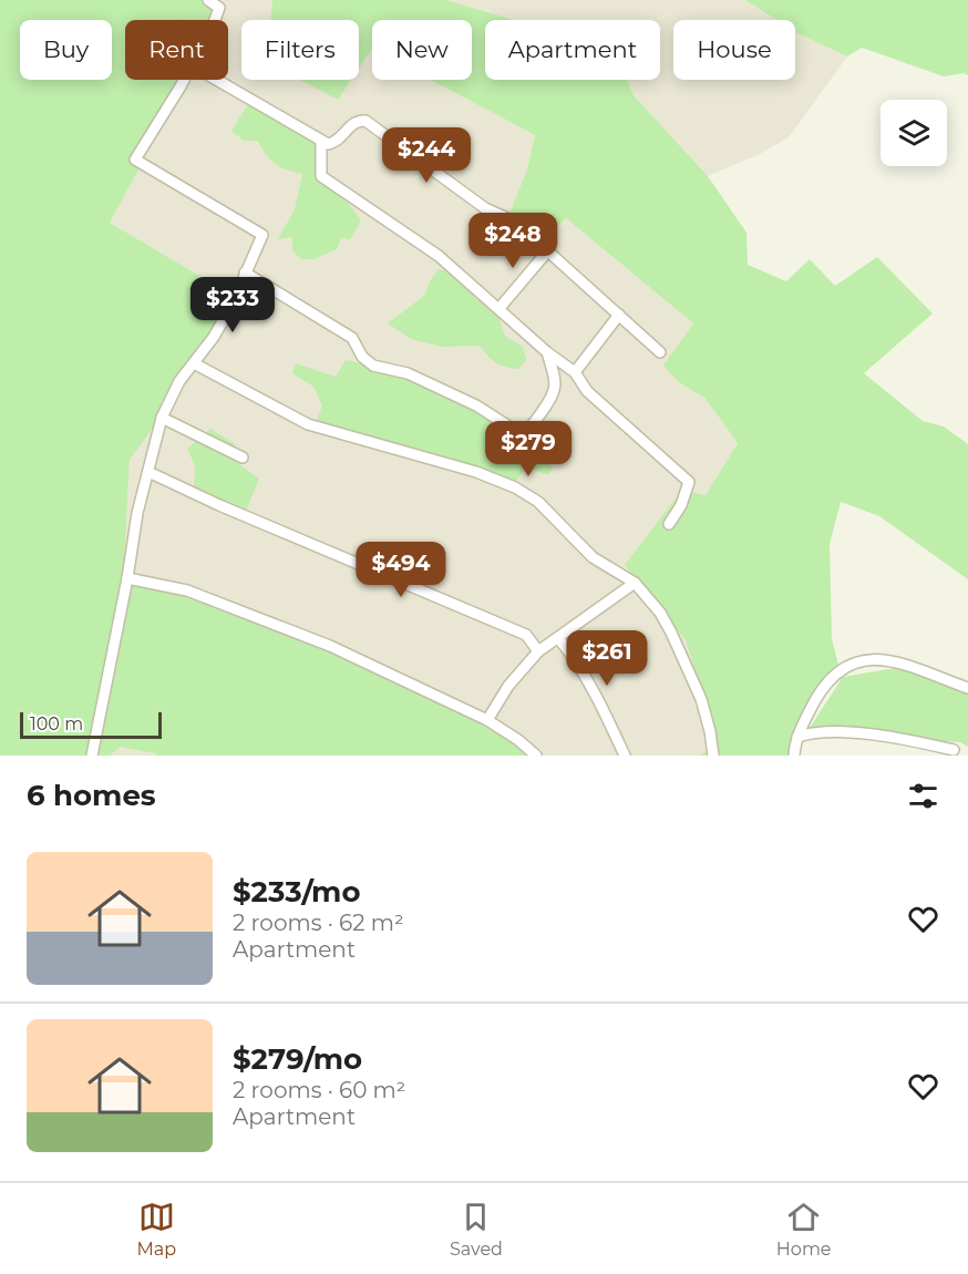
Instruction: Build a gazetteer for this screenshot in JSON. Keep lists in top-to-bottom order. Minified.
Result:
{"scale_bar":"100 m","page":{"chip":["Buy","Rent","Filters","New","Apartment","House"],"price":["$244","$248","$233","$279","$494","$261"],"scale":"100 m","heading":"6 homes","list":[{"name":"$233/mo","note":"2 rooms · 62 m² · Apartment"},{"name":"$279/mo","note":"2 rooms · 60 m² · Apartment"}],"tabs":["Map","Saved","Home"]}}
